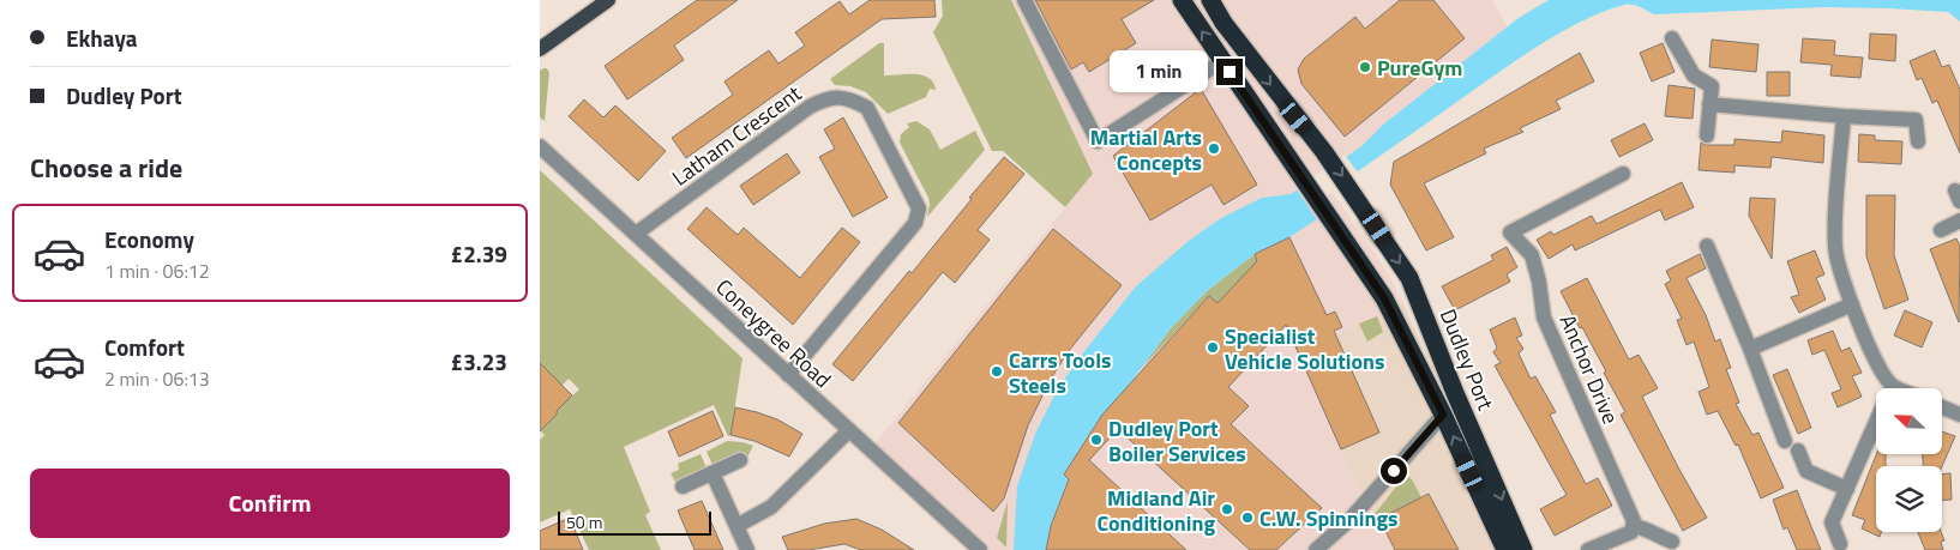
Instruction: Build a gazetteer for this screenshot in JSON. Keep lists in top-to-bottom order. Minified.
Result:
{"streets":{"highway":["Dudley Port"],"street":["Latham Crescent","Coneygree Road","Anchor Drive"]},"crossings":[["Latham Crescent","Coneygree Road"]],"places":["PureGym","Martial Arts Concepts","Specialist Vehicle Solutions","Carrs Tools Steels","Dudley Port Boiler Services","Midland Air Conditioning","C.W. Spinnings"],"scale_bar":"50 m","north":"top left","page":{"banner":["Ekhaya","Dudley Port"],"bubble":"1 min","heading":"Choose a ride","list":[{"name":"Economy","note":"1 min · 06:12","value":"£2.39"},{"name":"Comfort","note":"2 min · 06:13","value":"£3.23"}],"buttons":"Confirm","scale":"50 m"}}
